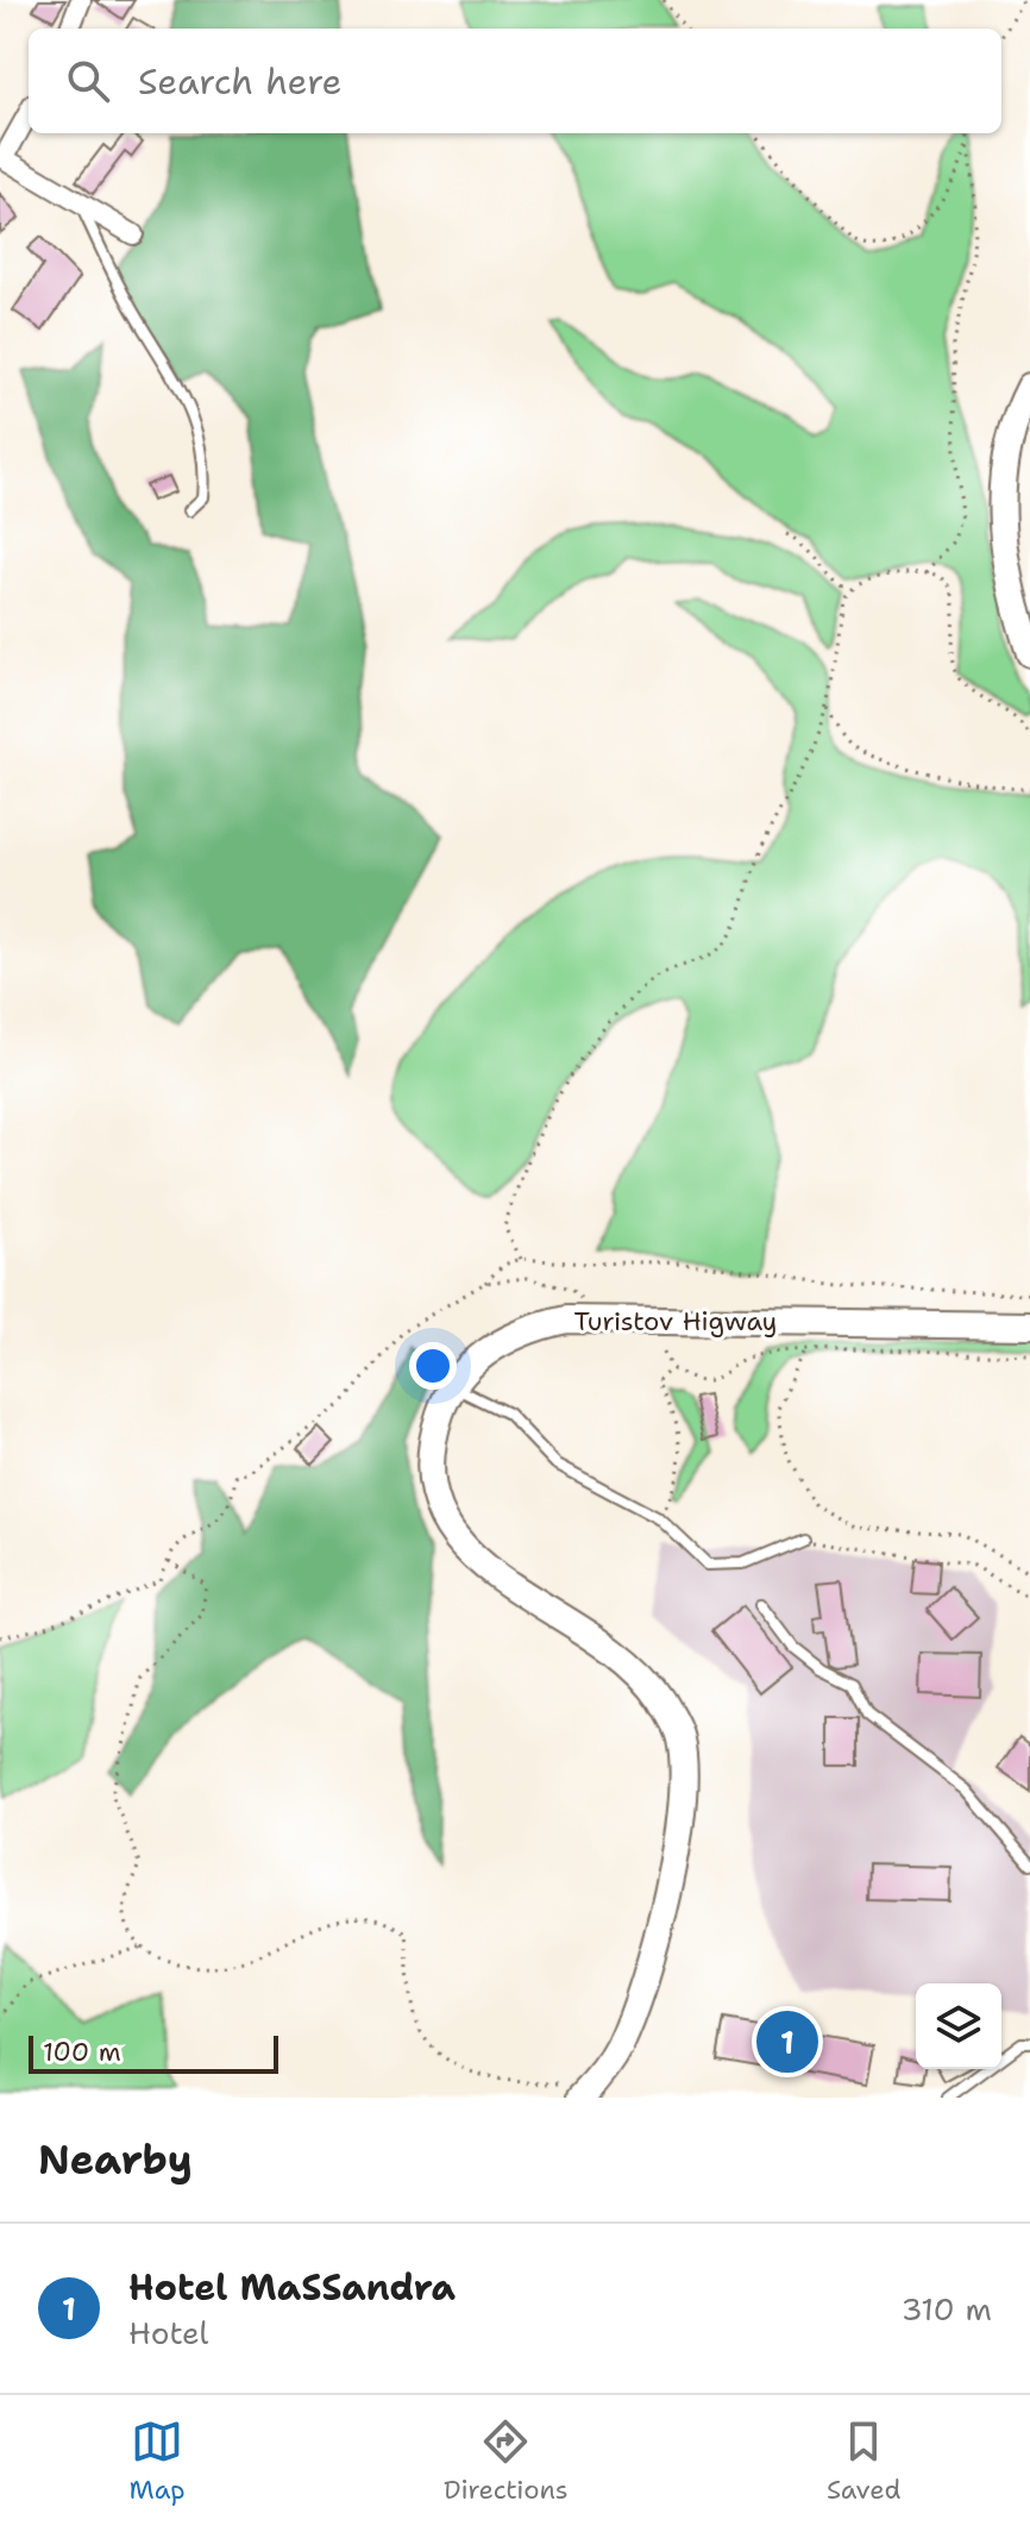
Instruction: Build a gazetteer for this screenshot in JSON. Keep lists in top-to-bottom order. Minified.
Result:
{"streets":{"main road":["Turistov Higway"]},"scale_bar":"100 m","page":{"search":"Search here","pins":"1","scale":"100 m","heading":"Nearby","list":[{"mark":"1","name":"Hotel MaSSandra","note":"Hotel","value":"310 m"}],"nav":["Map","Directions","Saved"]}}
